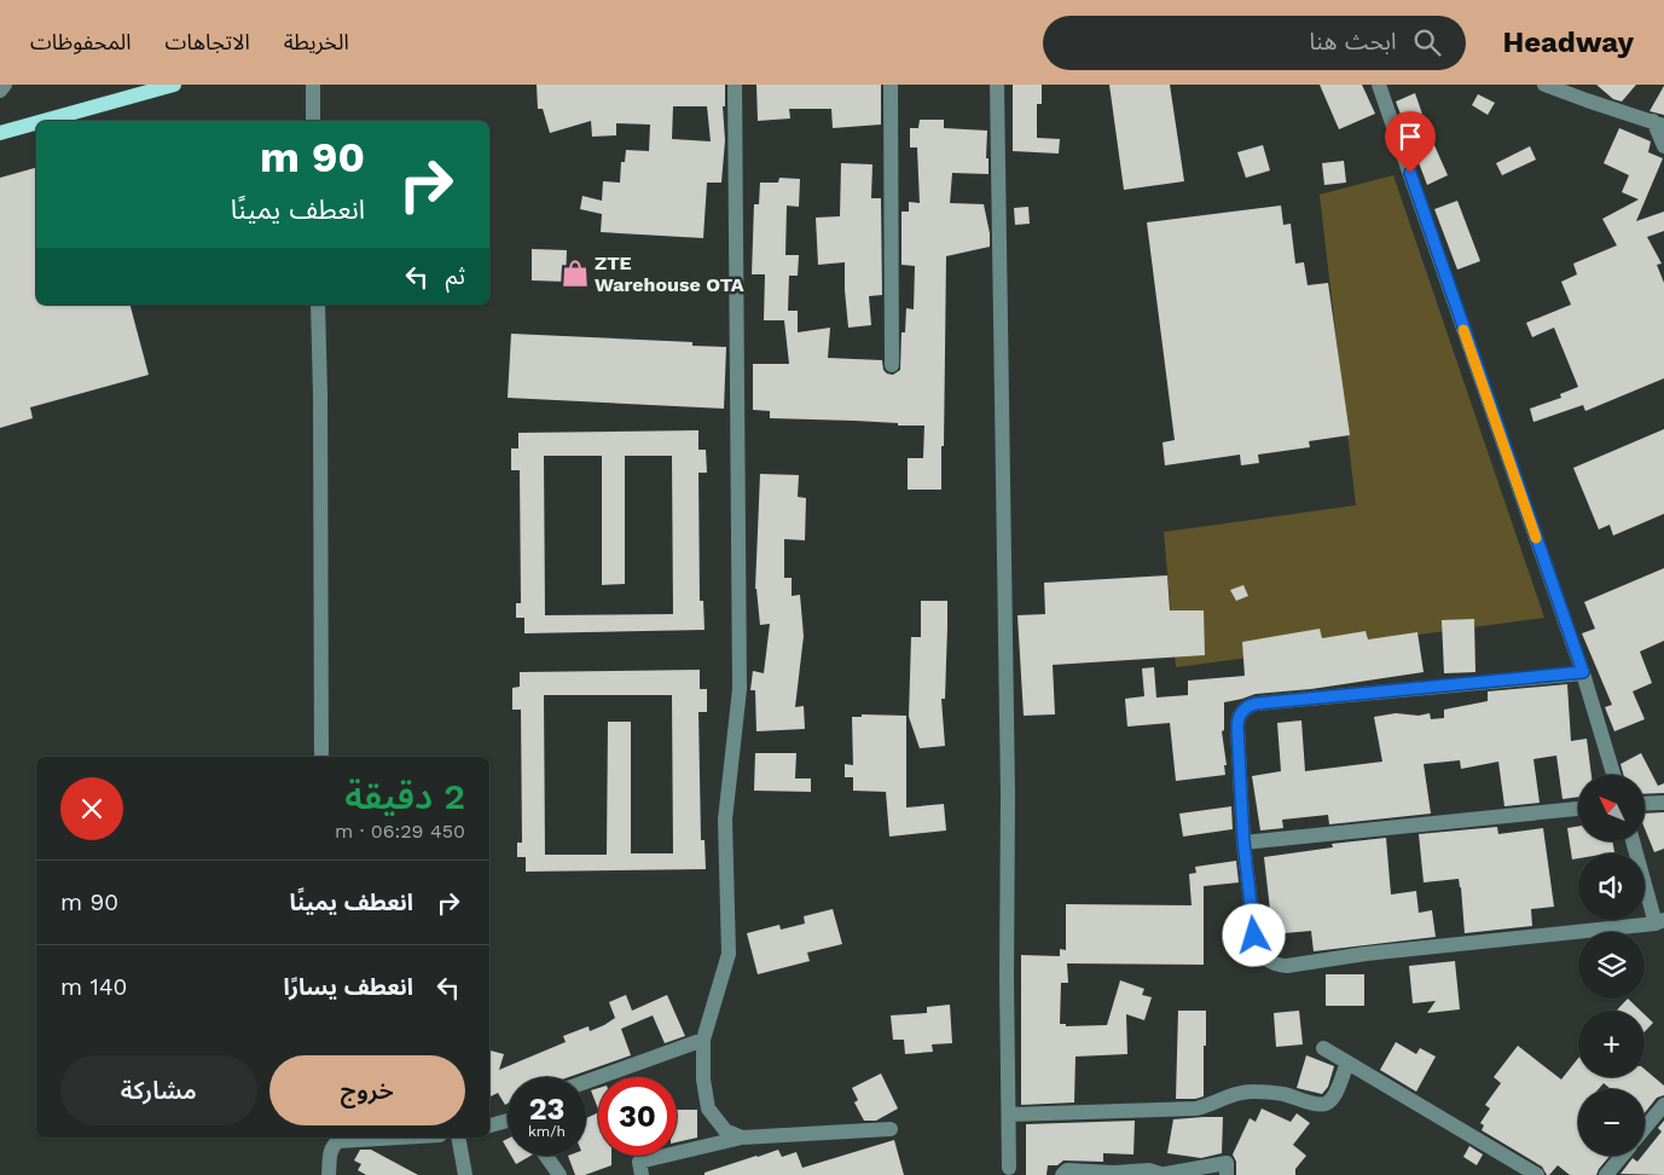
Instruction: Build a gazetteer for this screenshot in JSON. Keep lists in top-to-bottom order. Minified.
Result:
{"places":{"shop":["ZTE Warehouse OTA"]},"north":"top left","page":{"header":"Headway","search":"ابحث هنا","nav":["الخريطة","الاتجاهات","المحفوظات"],"turn":["90 m","انعطف يمينًا"],"then":"ثم","heading":["2 دقيقة","450 m · 06:29"],"map_buttons":["+","−"],"list":[{"name":"انعطف يمينًا","value":"90 m"},{"name":"انعطف يسارًا","value":"140 m"}],"buttons":["خروج","مشاركة"],"speed":"23 km/h","limit":"30"}}
